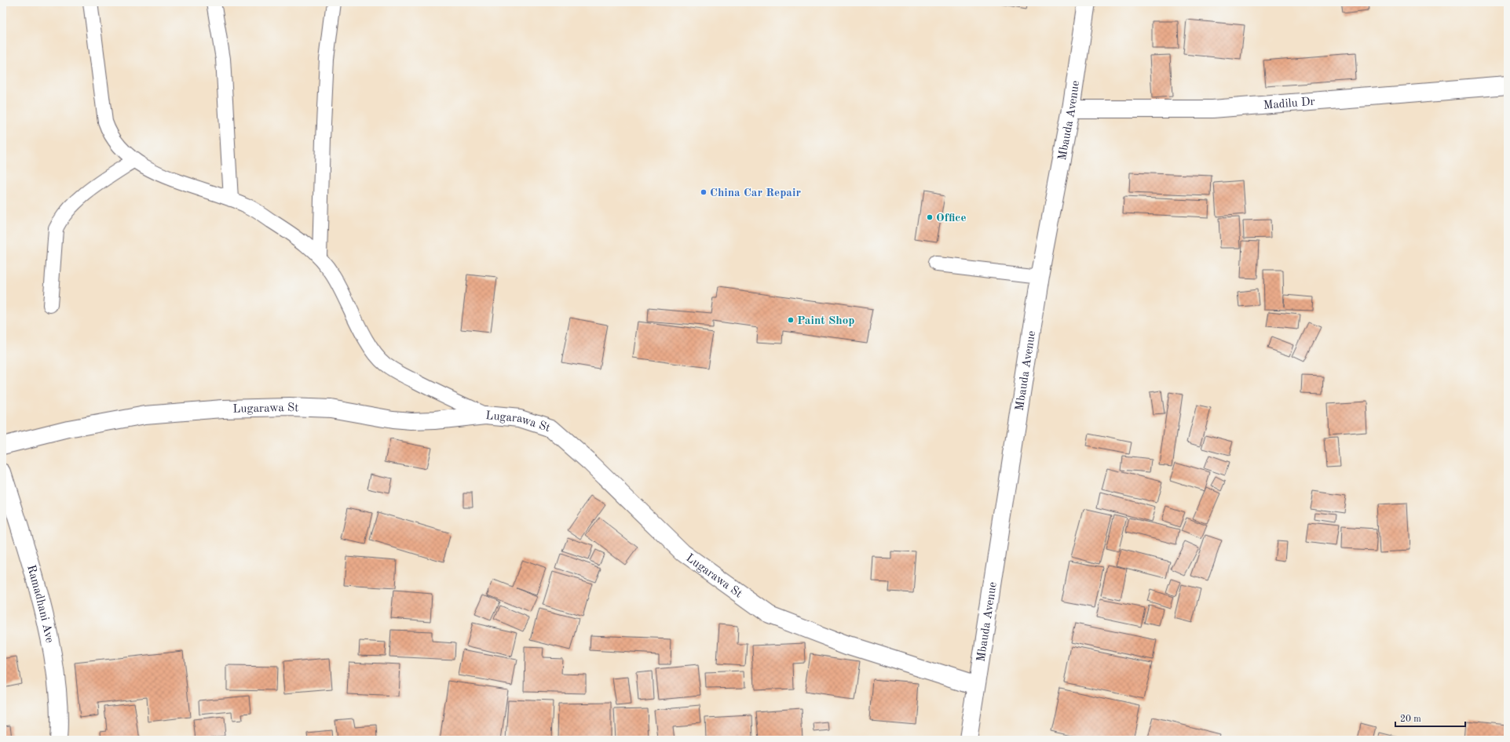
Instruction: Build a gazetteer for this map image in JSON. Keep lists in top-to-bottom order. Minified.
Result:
{"streets":{"street":["Madilu Dr","Mbauda Avenue","Lugarawa St","Ramadhani Ave"]},"crossings":[["Madilu Dr","Mbauda Avenue"],["Mbauda Avenue","Lugarawa St"]],"places":["China Car Repair","Office","Paint Shop"],"scale_bar":"20 m"}
